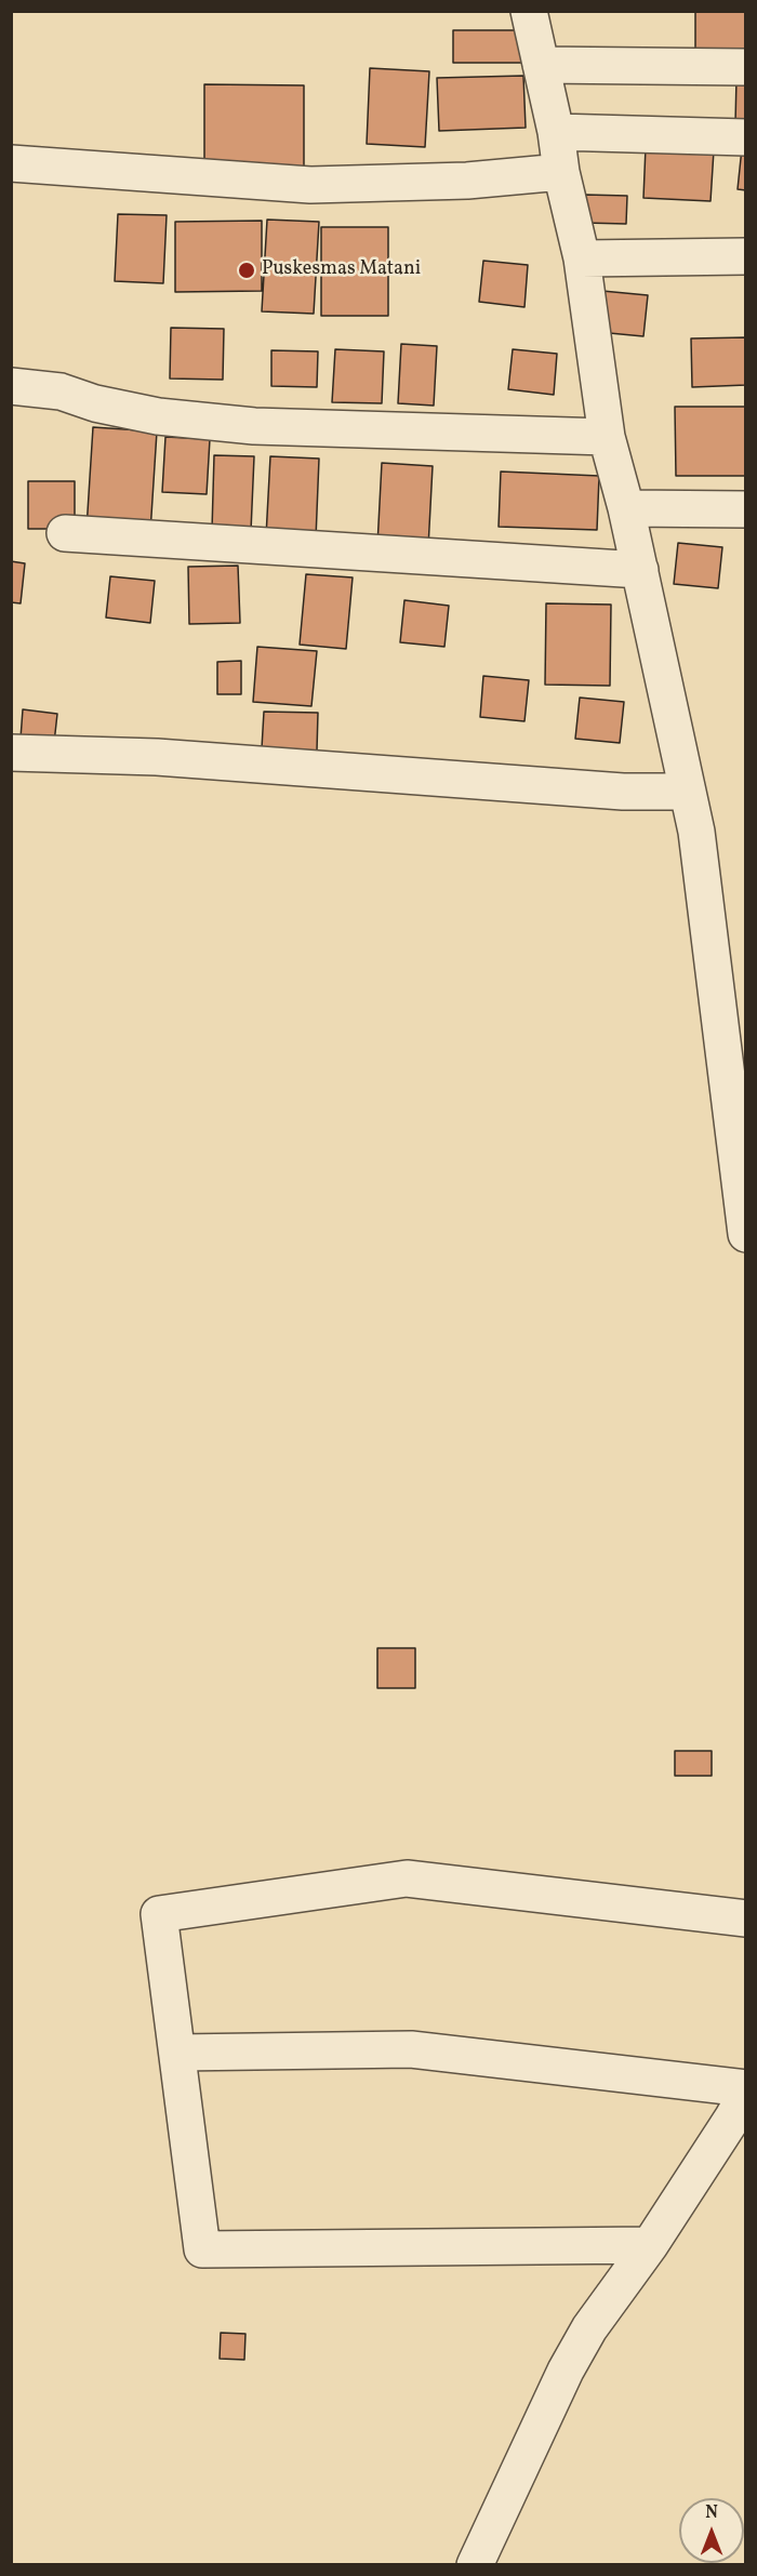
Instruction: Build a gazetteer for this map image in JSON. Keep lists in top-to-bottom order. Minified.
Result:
{"places":["Puskesmas Matani"],"north":"top"}
